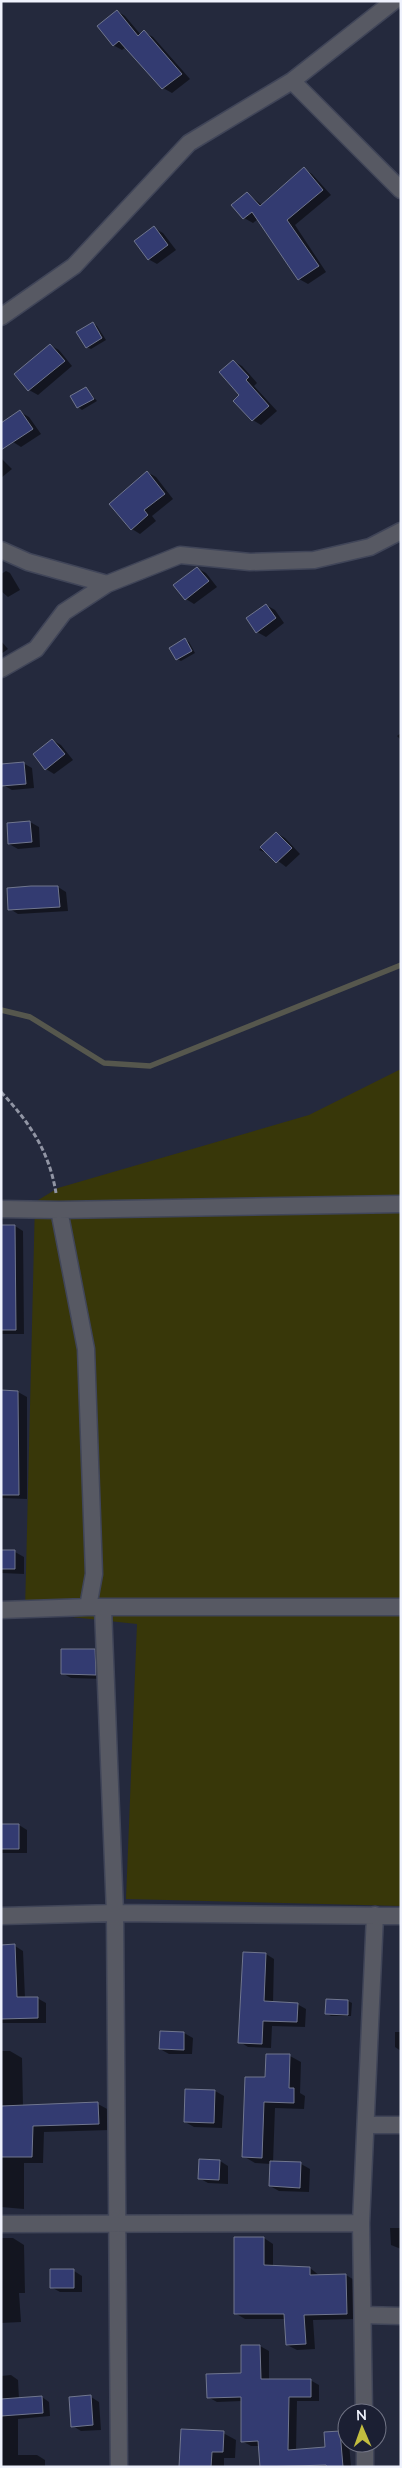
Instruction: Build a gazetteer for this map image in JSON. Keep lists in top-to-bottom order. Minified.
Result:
{"north":"top"}
